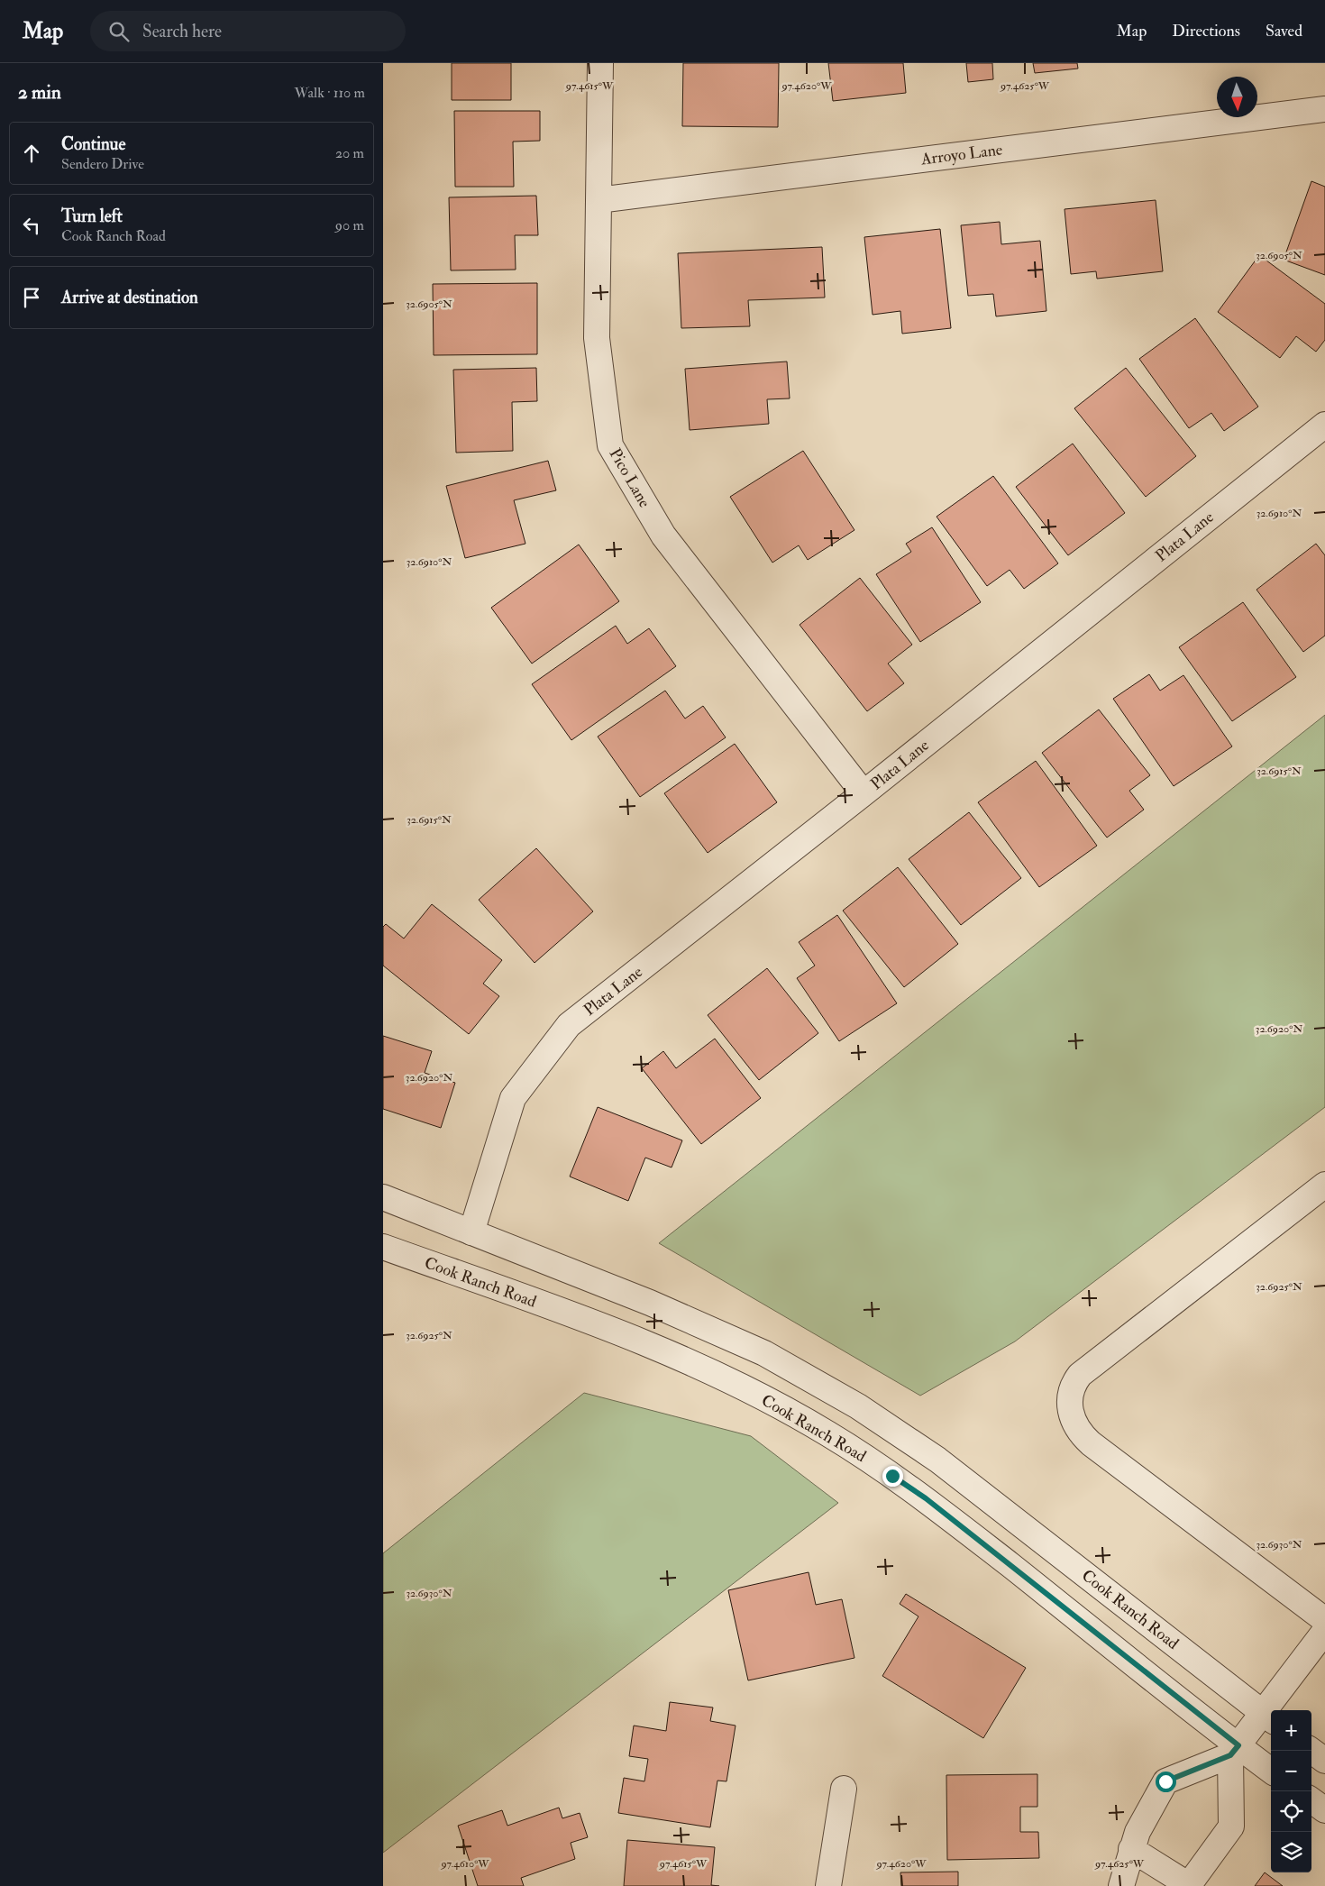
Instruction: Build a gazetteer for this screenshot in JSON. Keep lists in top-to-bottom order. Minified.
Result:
{"streets":{"street":["Arroyo Lane","Pico Lane","Plata Lane","Cook Ranch Road"]},"crossings":[["Arroyo Lane","Pico Lane"],["Pico Lane","Plata Lane"],["Plata Lane","Cook Ranch Road"]],"north":"bottom","page":{"header":"Map","search":"Search here","nav":["Map","Directions","Saved"],"heading":["2 min","Walk · 110 m"],"list":[["Continue","Sendero Drive","20 m"],["Turn left","Cook Ranch Road","90 m"],"Arrive at destination"],"map_buttons":["+","−"]},"coordinates":["97.4615°W","97.4620°W","97.4625°W","32.6905°N","32.6910°N","32.6915°N","32.6920°N","32.6925°N","32.6930°N","97.4610°W"]}
